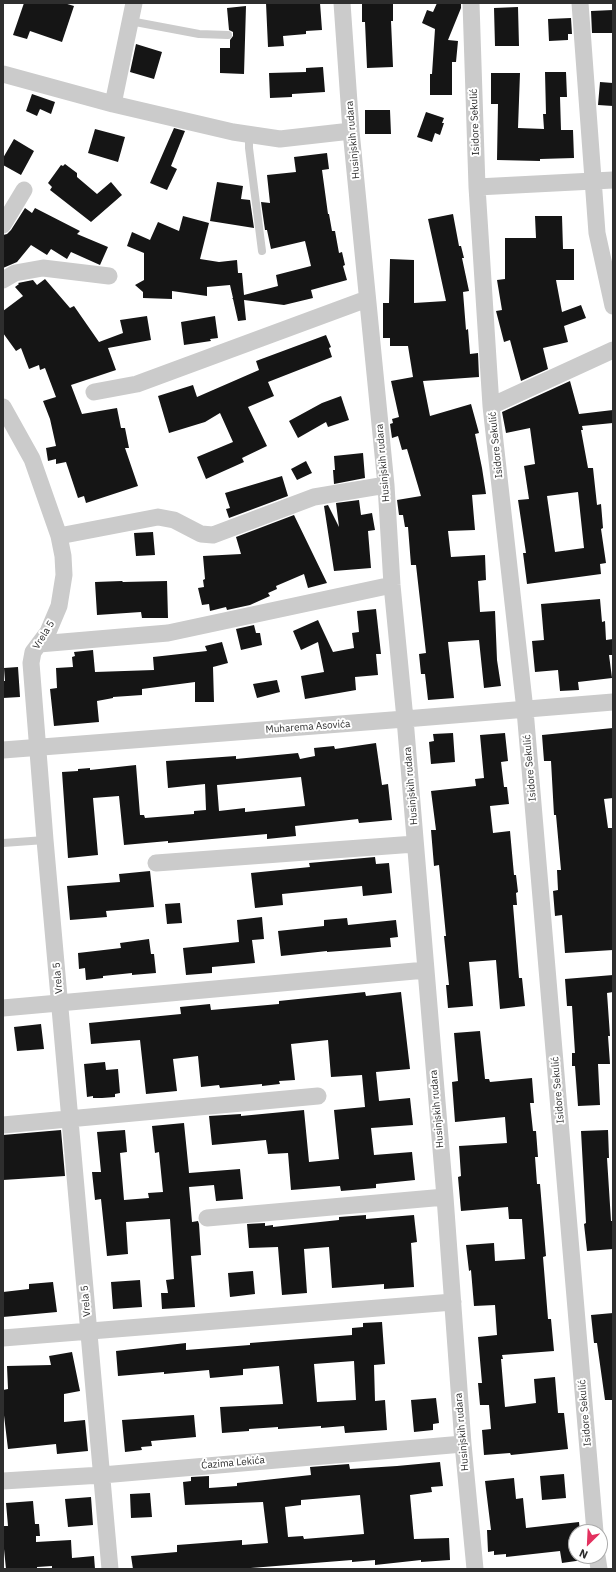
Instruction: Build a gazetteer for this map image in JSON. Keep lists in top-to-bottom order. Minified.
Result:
{"streets":{"street":["Isidore Sekulić","Husinjskih rudara","Vrela 5","Muharema Asovića","Ćazima Lekića"]},"crossings":[["Isidore Sekulić","Muharema Asovića"],["Husinjskih rudara","Muharema Asovića"],["Husinjskih rudara","Ćazima Lekića"],["Vrela 5","Muharema Asovića"],["Vrela 5","Ćazima Lekića"]],"north":"bottom left"}
